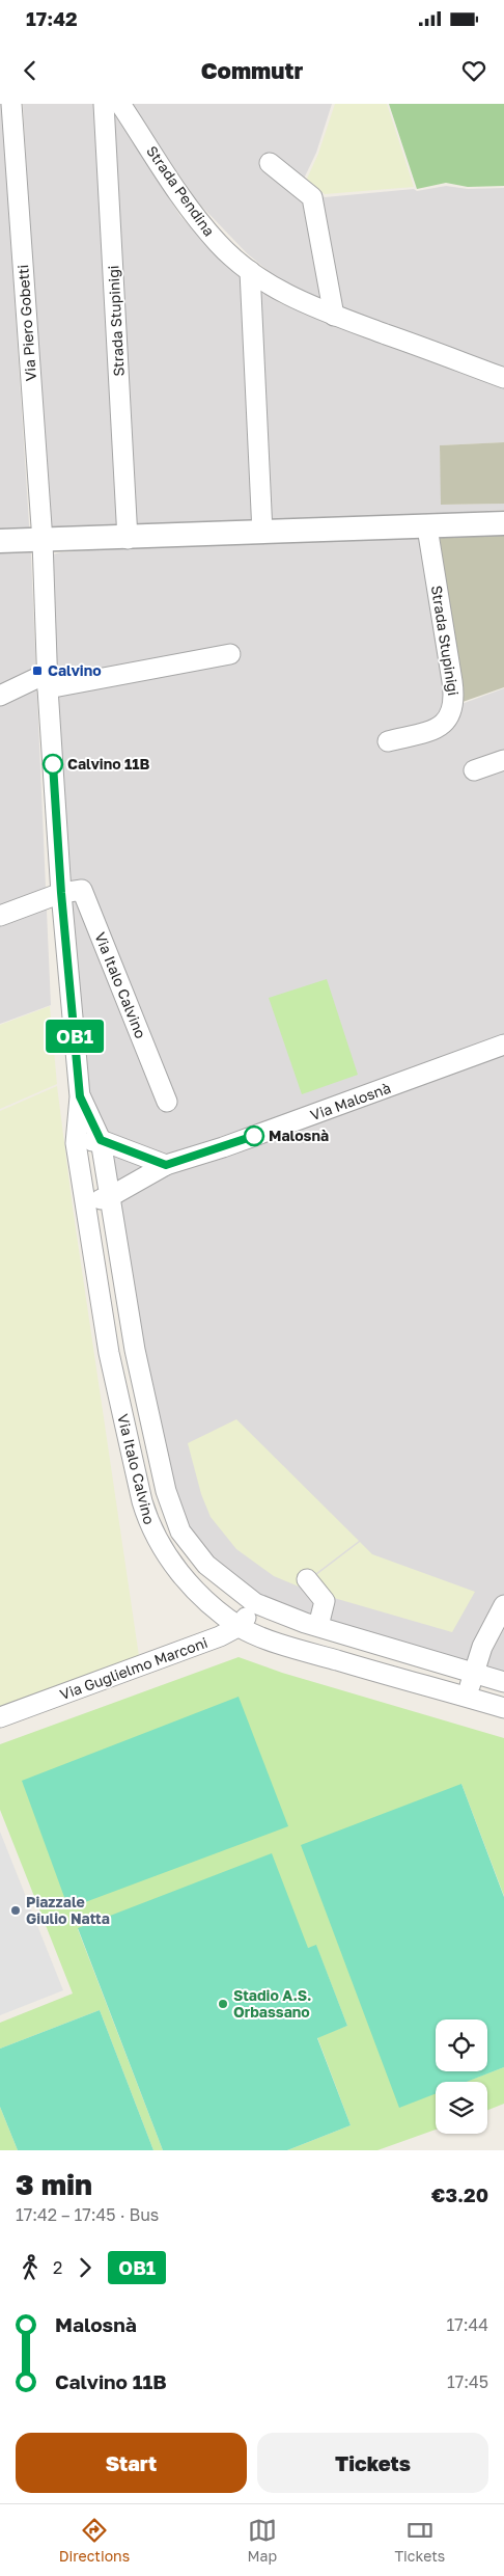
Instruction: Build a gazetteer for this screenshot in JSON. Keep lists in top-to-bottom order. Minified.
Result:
{"streets":{"street":["Strada Pendina","Strada Stupinigi","Via Piero Gobetti","Via Italo Calvino","Via Malosnà","Via Guglielmo Marconi"]},"crossings":[["Via Piero Gobetti","Via Italo Calvino"],["Via Italo Calvino","Via Malosnà"],["Via Italo Calvino","Via Guglielmo Marconi"]],"places":{"transit":["Calvino"],"other":["Calvino 11B","Malosnà","Piazzale Giulio Natta","Stadio A.S. Orbassano"]},"lines":["bus line OB1"],"page":{"status":"17:42","header":"Commutr","on_map":"OB1","heading":["3 min","17:42 – 17:45 · Bus","€3.20"],"legs":["2","OB1"],"list":[{"name":"Malosnà","value":"17:44"},{"name":"Calvino 11B","value":"17:45"}],"buttons":["Start","Tickets"],"tabs":["Directions","Map","Tickets"]}}
